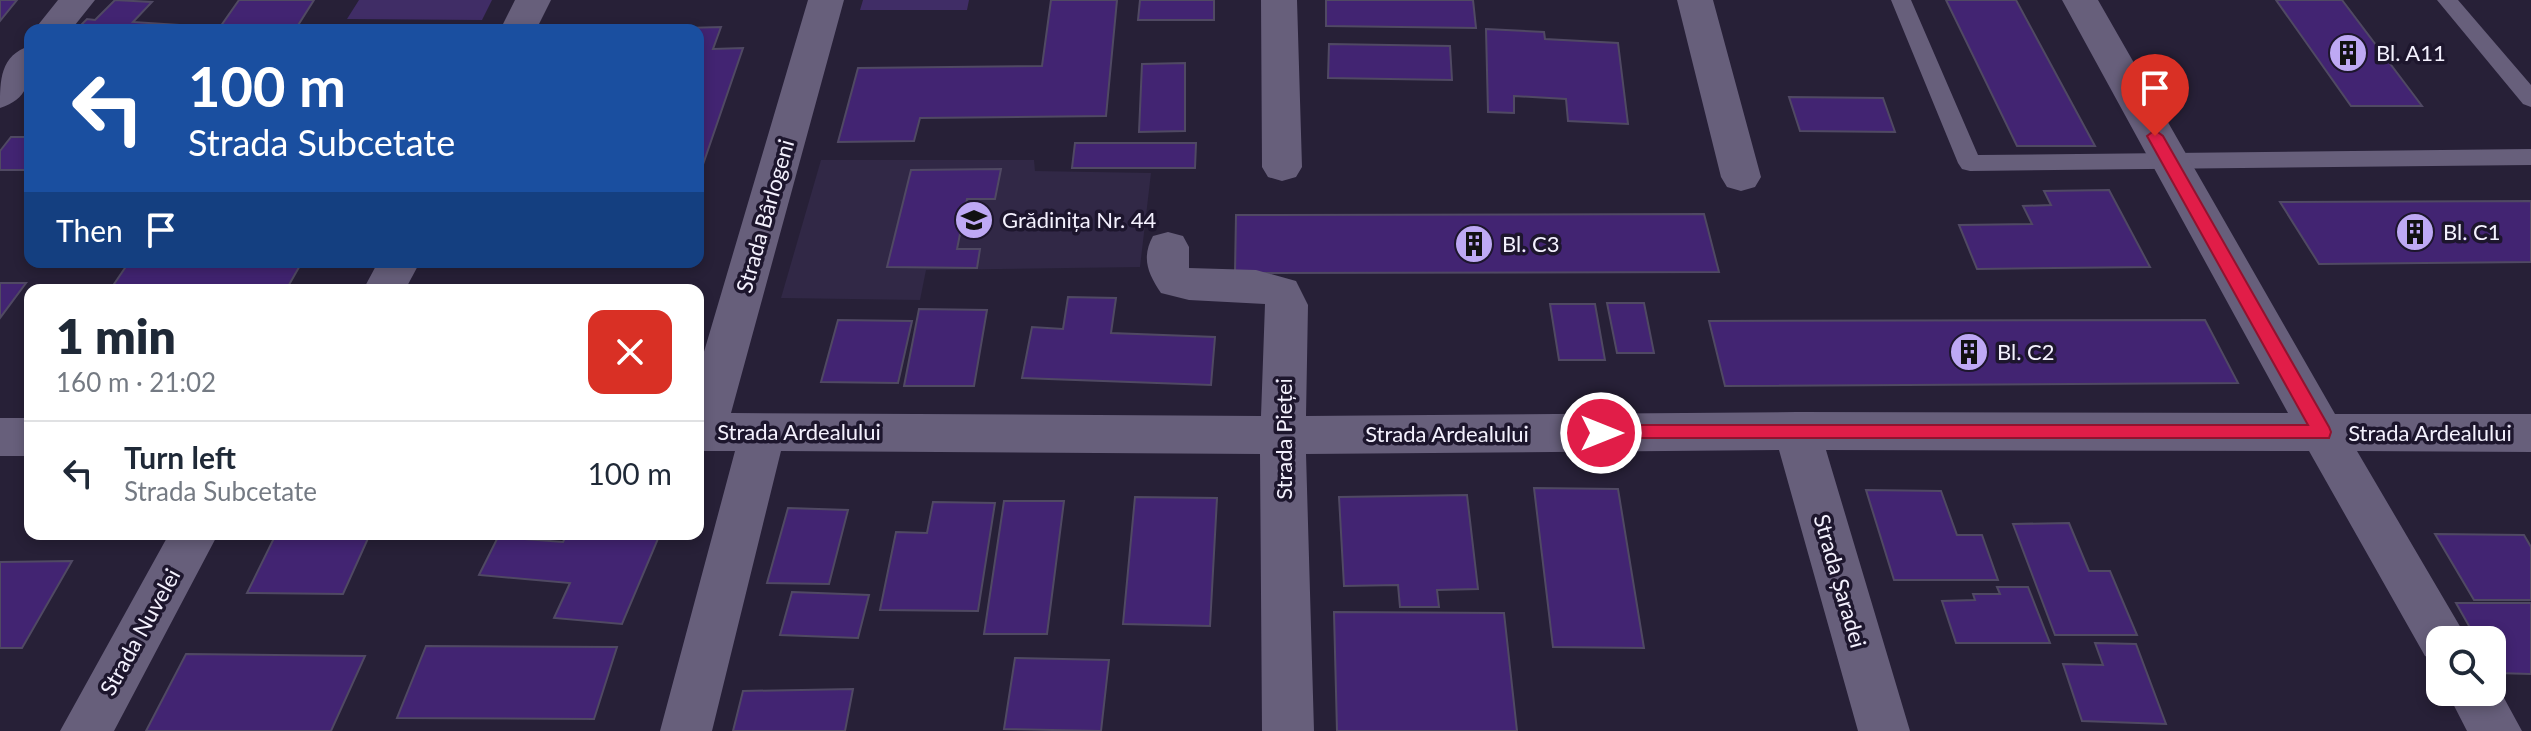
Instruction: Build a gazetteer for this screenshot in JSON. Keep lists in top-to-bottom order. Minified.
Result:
{"streets":{"street":["Strada Bârlogeni","Strada Ardealului","Strada Pieței","Strada Șaradei","Strada Nuvelei"]},"crossings":[["Strada Ardealului","Strada Pieței"],["Strada Ardealului","Strada Șaradei"]],"places":{"building":["Bl. A11","Bl. C1","Bl. C3","Bl. C2"],"school or university":["Grădinița Nr. 44"]},"page":{"turn":["100 m","Strada Subcetate"],"then":"Then","heading":["1 min","160 m · 21:02"],"list":[{"name":"Turn left","note":"Strada Subcetate","value":"100 m"}]}}
